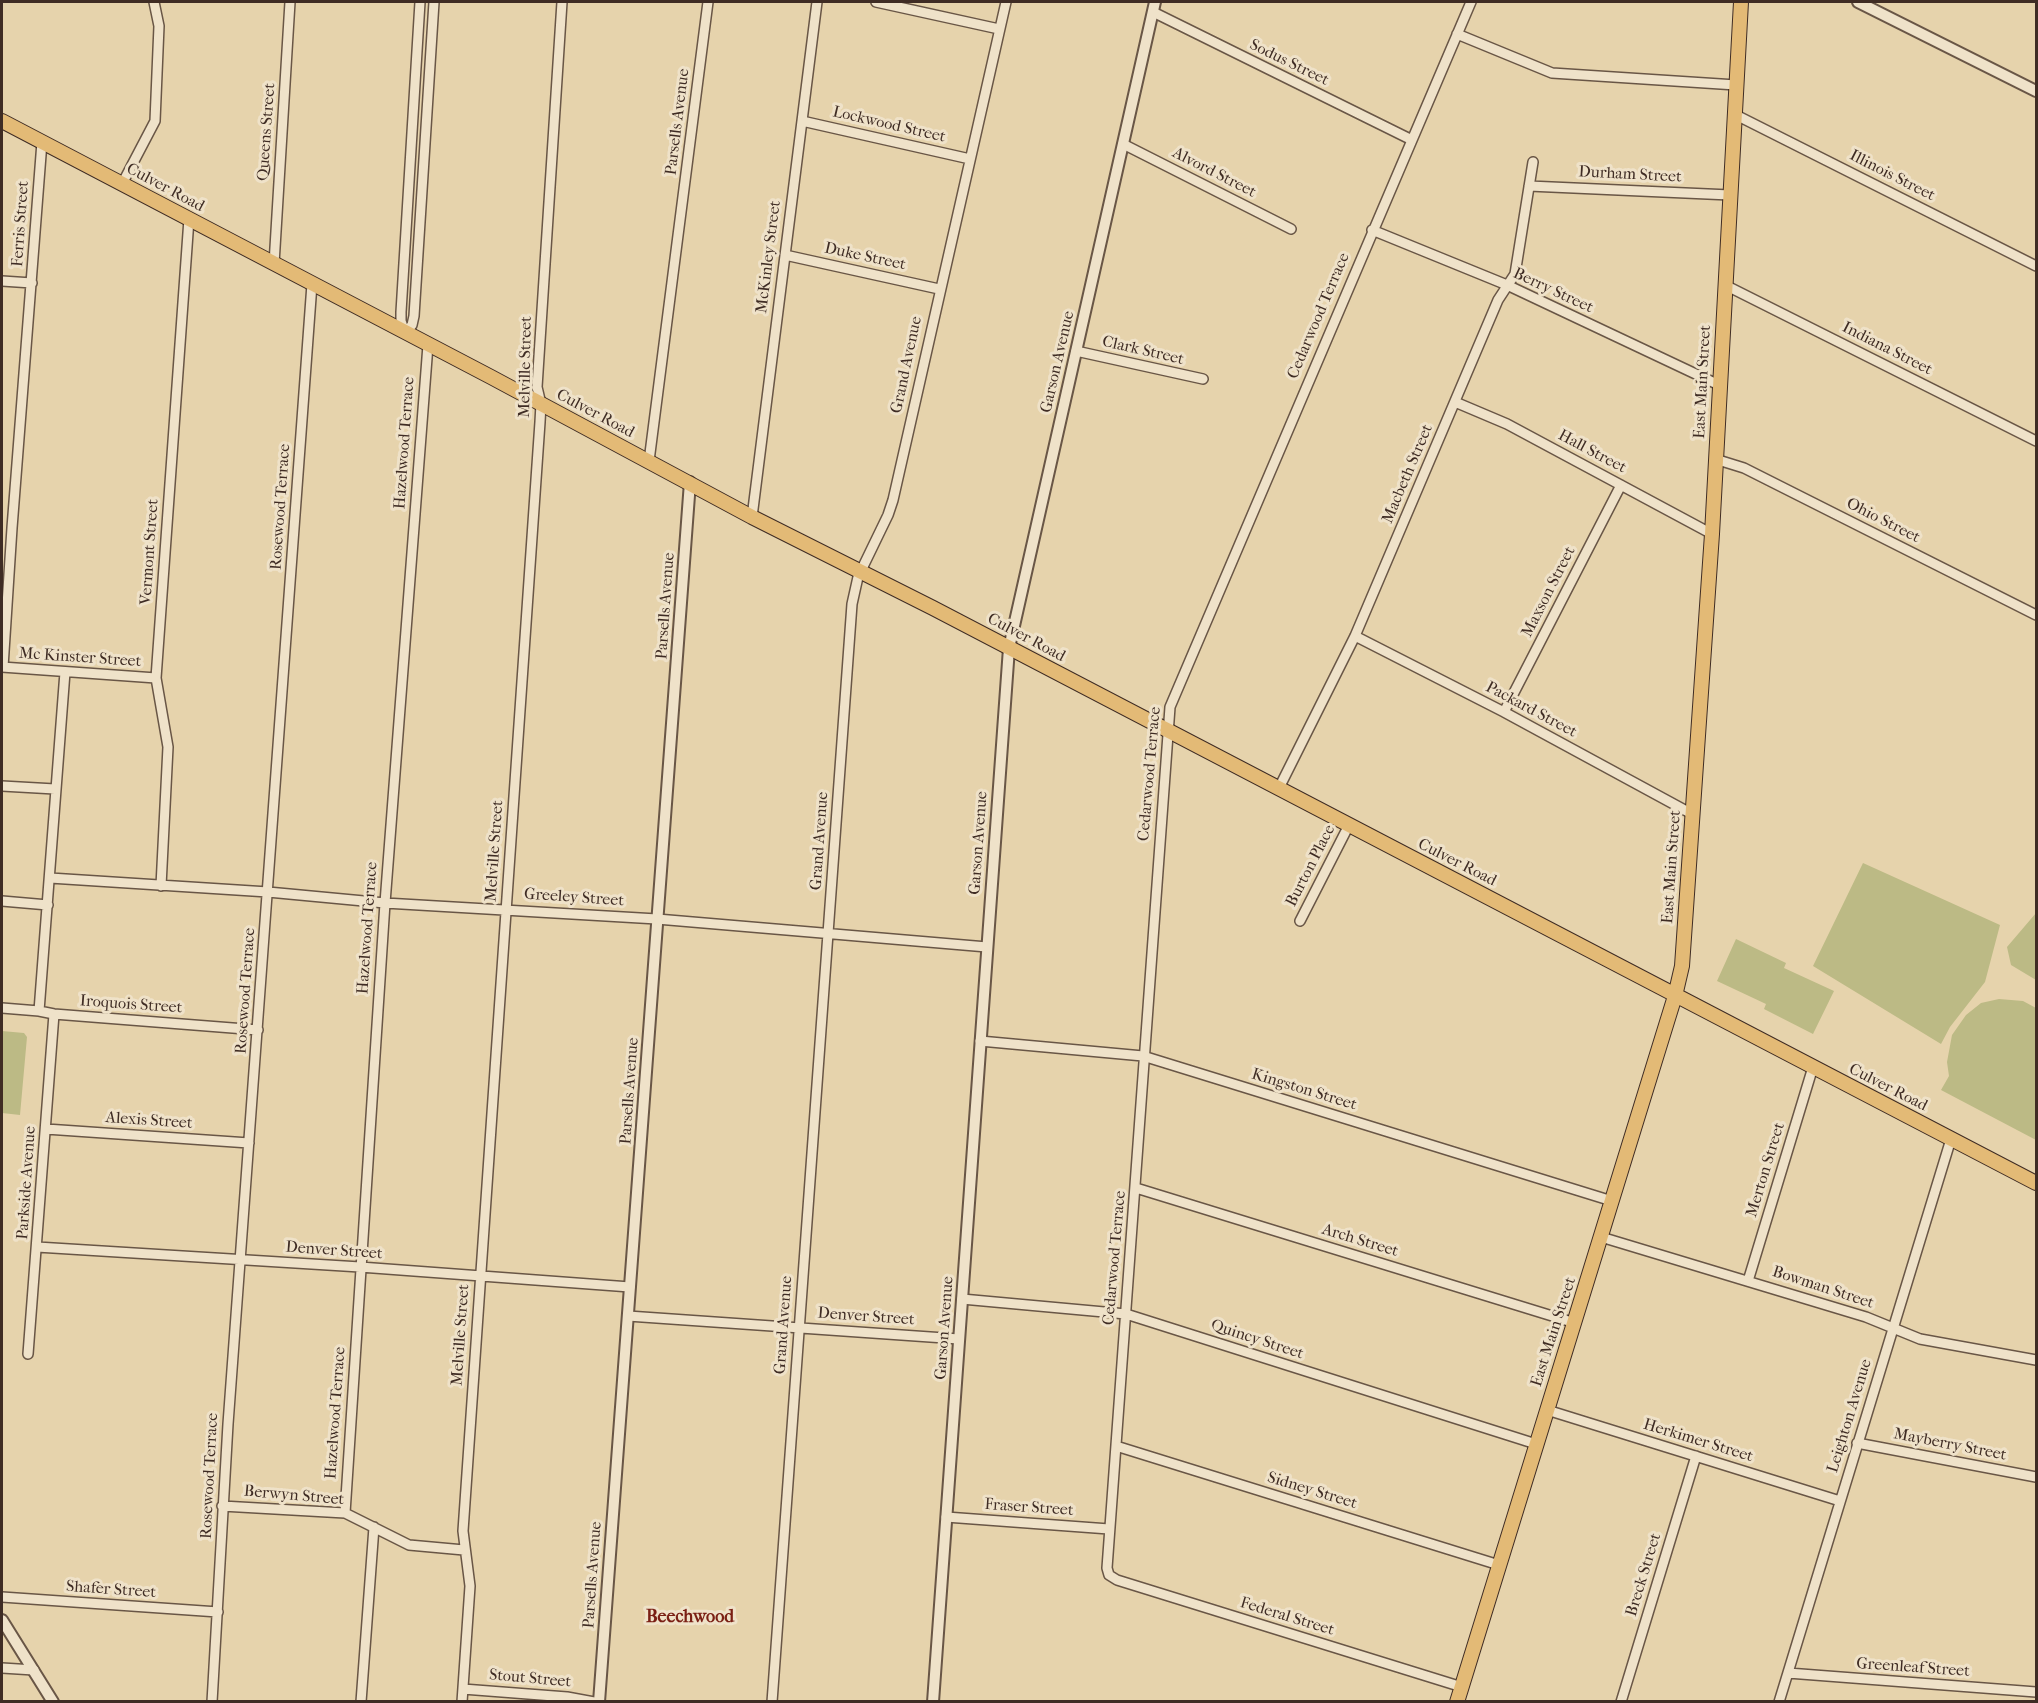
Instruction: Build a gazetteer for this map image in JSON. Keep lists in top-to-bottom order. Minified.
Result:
{"streets":{"main road":["Culver Road","East Main Street"],"street":["Sodus Street","Parsells Avenue","Lockwood Street","Queens Street","Alvord Street","Durham Street","Illinois Street","Ferris Street","McKinley Street","Duke Street","Berry Street","Cedarwood Terrace","Indiana Street","Clark Street","Garson Avenue","Grand Avenue","Melville Street","Hazelwood Terrace","Hall Street","Macbeth Street","Rosewood Terrace","Ohio Street","Vermont Street","Maxson Street","Mc Kinster Street","Packard Street","Burton Place","Greeley Street","Iroquois Street","Kingston Street","Alexis Street","Merton Street","Parkside Avenue","Arch Street","Denver Street","Bowman Street","Quincy Street","Leighton Avenue","Herkimer Street","Mayberry Street","Sidney Street","Berwyn Street","Fraser Street","Breck Street","Shafer Street","Federal Street","Greenleaf Street","Stout Street"]},"crossings":[["Sodus Street","Cedarwood Terrace"],["Sodus Street","Garson Avenue"],["Parsells Avenue","Culver Road"],["Parsells Avenue","Greeley Street"],["Parsells Avenue","Denver Street"],["Lockwood Street","McKinley Street"],["Lockwood Street","Grand Avenue"],["Queens Street","Culver Road"],["Alvord Street","Garson Avenue"],["Durham Street","East Main Street"],["Durham Street","Macbeth Street"],["Illinois Street","East Main Street"],["Culver Road","Ferris Street"],["Culver Road","McKinley Street"],["Culver Road","Cedarwood Terrace"],["Culver Road","Garson Avenue"],["Culver Road","Grand Avenue"],["Culver Road","Melville Street"],["Culver Road","East Main Street"],["Culver Road","Hazelwood Terrace"],["Culver Road","Macbeth Street"],["Culver Road","Rosewood Terrace"],["Culver Road","Vermont Street"],["Culver Road","Burton Place"],["Culver Road","Merton Street"],["Culver Road","Leighton Avenue"],["Ferris Street","Mc Kinster Street"],["McKinley Street","Duke Street"],["Duke Street","Grand Avenue"],["Berry Street","Cedarwood Terrace"],["Berry Street","East Main Street"],["Berry Street","Macbeth Street"],["Cedarwood Terrace","Kingston Street"],["Cedarwood Terrace","Arch Street"],["Cedarwood Terrace","Quincy Street"],["Cedarwood Terrace","Sidney Street"],["Cedarwood Terrace","Fraser Street"],["Cedarwood Terrace","Federal Street"],["Indiana Street","East Main Street"],["Clark Street","Garson Avenue"],["Garson Avenue","Greeley Street"],["Garson Avenue","Kingston Street"],["Garson Avenue","Denver Street"],["Garson Avenue","Quincy Street"],["Garson Avenue","Fraser Street"],["Grand Avenue","Greeley Street"],["Grand Avenue","Denver Street"],["Melville Street","Greeley Street"],["Melville Street","Denver Street"],["Melville Street","Berwyn Street"],["Melville Street","Stout Street"],["East Main Street","Hall Street"],["East Main Street","Ohio Street"],["East Main Street","Packard Street"],["East Main Street","Kingston Street"],["East Main Street","Arch Street"],["East Main Street","Bowman Street"],["East Main Street","Quincy Street"],["East Main Street","Herkimer Street"],["East Main Street","Sidney Street"],["East Main Street","Federal Street"],["Hazelwood Terrace","Greeley Street"],["Hazelwood Terrace","Denver Street"],["Hazelwood Terrace","Berwyn Street"],["Hall Street","Macbeth Street"],["Hall Street","Maxson Street"],["Macbeth Street","Packard Street"],["Rosewood Terrace","Greeley Street"],["Rosewood Terrace","Iroquois Street"],["Rosewood Terrace","Alexis Street"],["Rosewood Terrace","Denver Street"],["Rosewood Terrace","Berwyn Street"],["Rosewood Terrace","Shafer Street"],["Vermont Street","Mc Kinster Street"],["Vermont Street","Greeley Street"],["Maxson Street","Packard Street"],["Iroquois Street","Parkside Avenue"],["Alexis Street","Parkside Avenue"],["Merton Street","Bowman Street"],["Parkside Avenue","Denver Street"],["Bowman Street","Leighton Avenue"],["Leighton Avenue","Herkimer Street"],["Leighton Avenue","Mayberry Street"],["Leighton Avenue","Greenleaf Street"],["Herkimer Street","Breck Street"]],"districts":["Beechwood"]}
